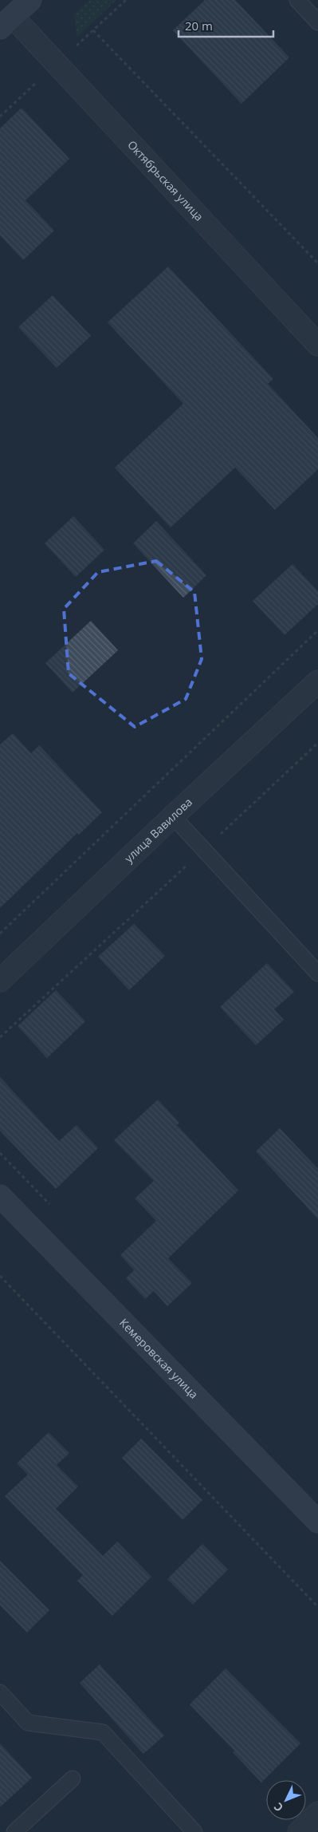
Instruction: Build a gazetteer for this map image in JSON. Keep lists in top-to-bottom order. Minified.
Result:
{"streets":{"main road":["Кемеровская улица"],"street":["Октябрьская улица","улица Вавилова"]},"scale_bar":"20 m","north":"bottom left"}
